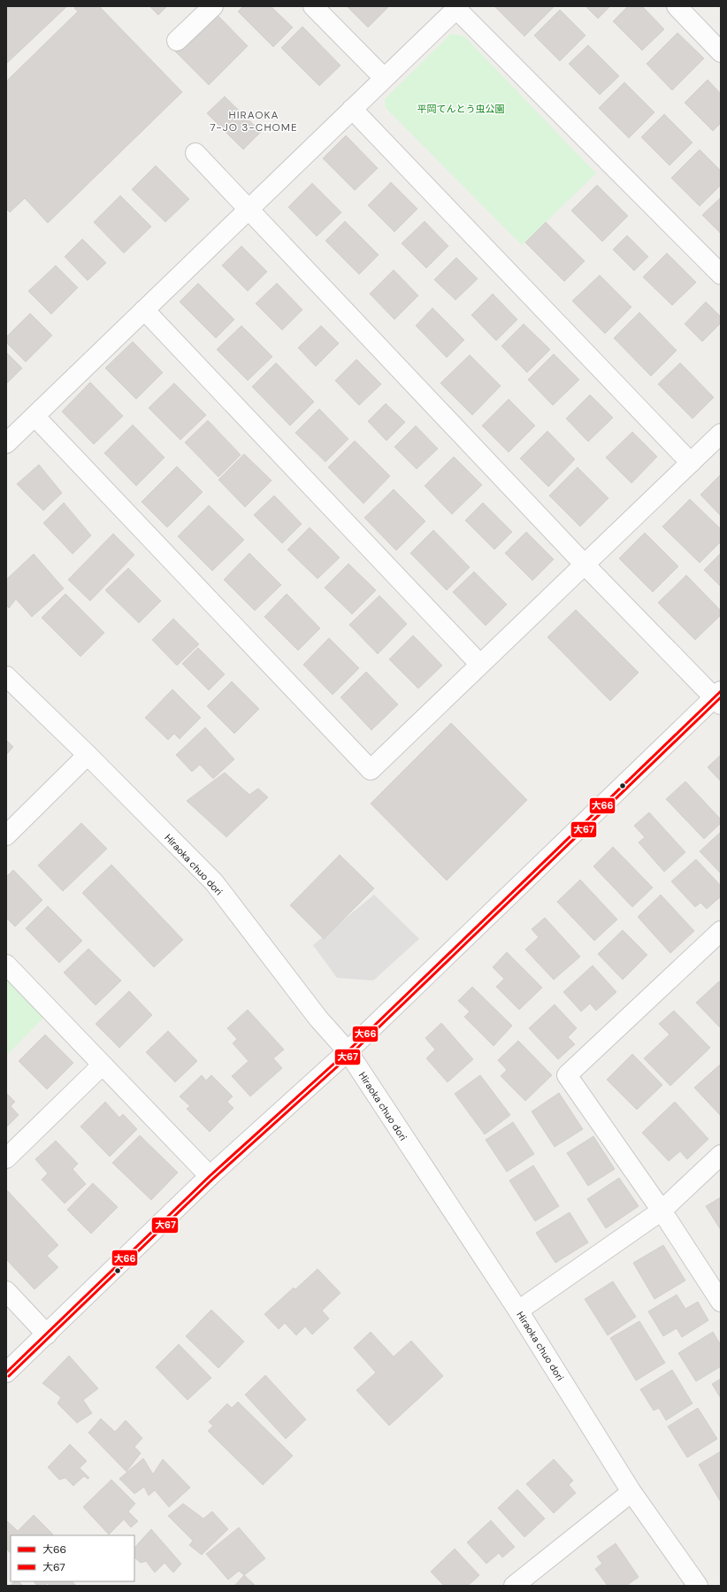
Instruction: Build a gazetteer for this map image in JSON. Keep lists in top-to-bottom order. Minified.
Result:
{"streets":{"street":["Hiraoka chuo dori"]},"districts":["HIRAOKA 7-JO 3-CHOME"],"parks":["平岡てんとう虫公園"],"lines":["transit line 大66","transit line 大67"],"legend":["大66","大67"]}
